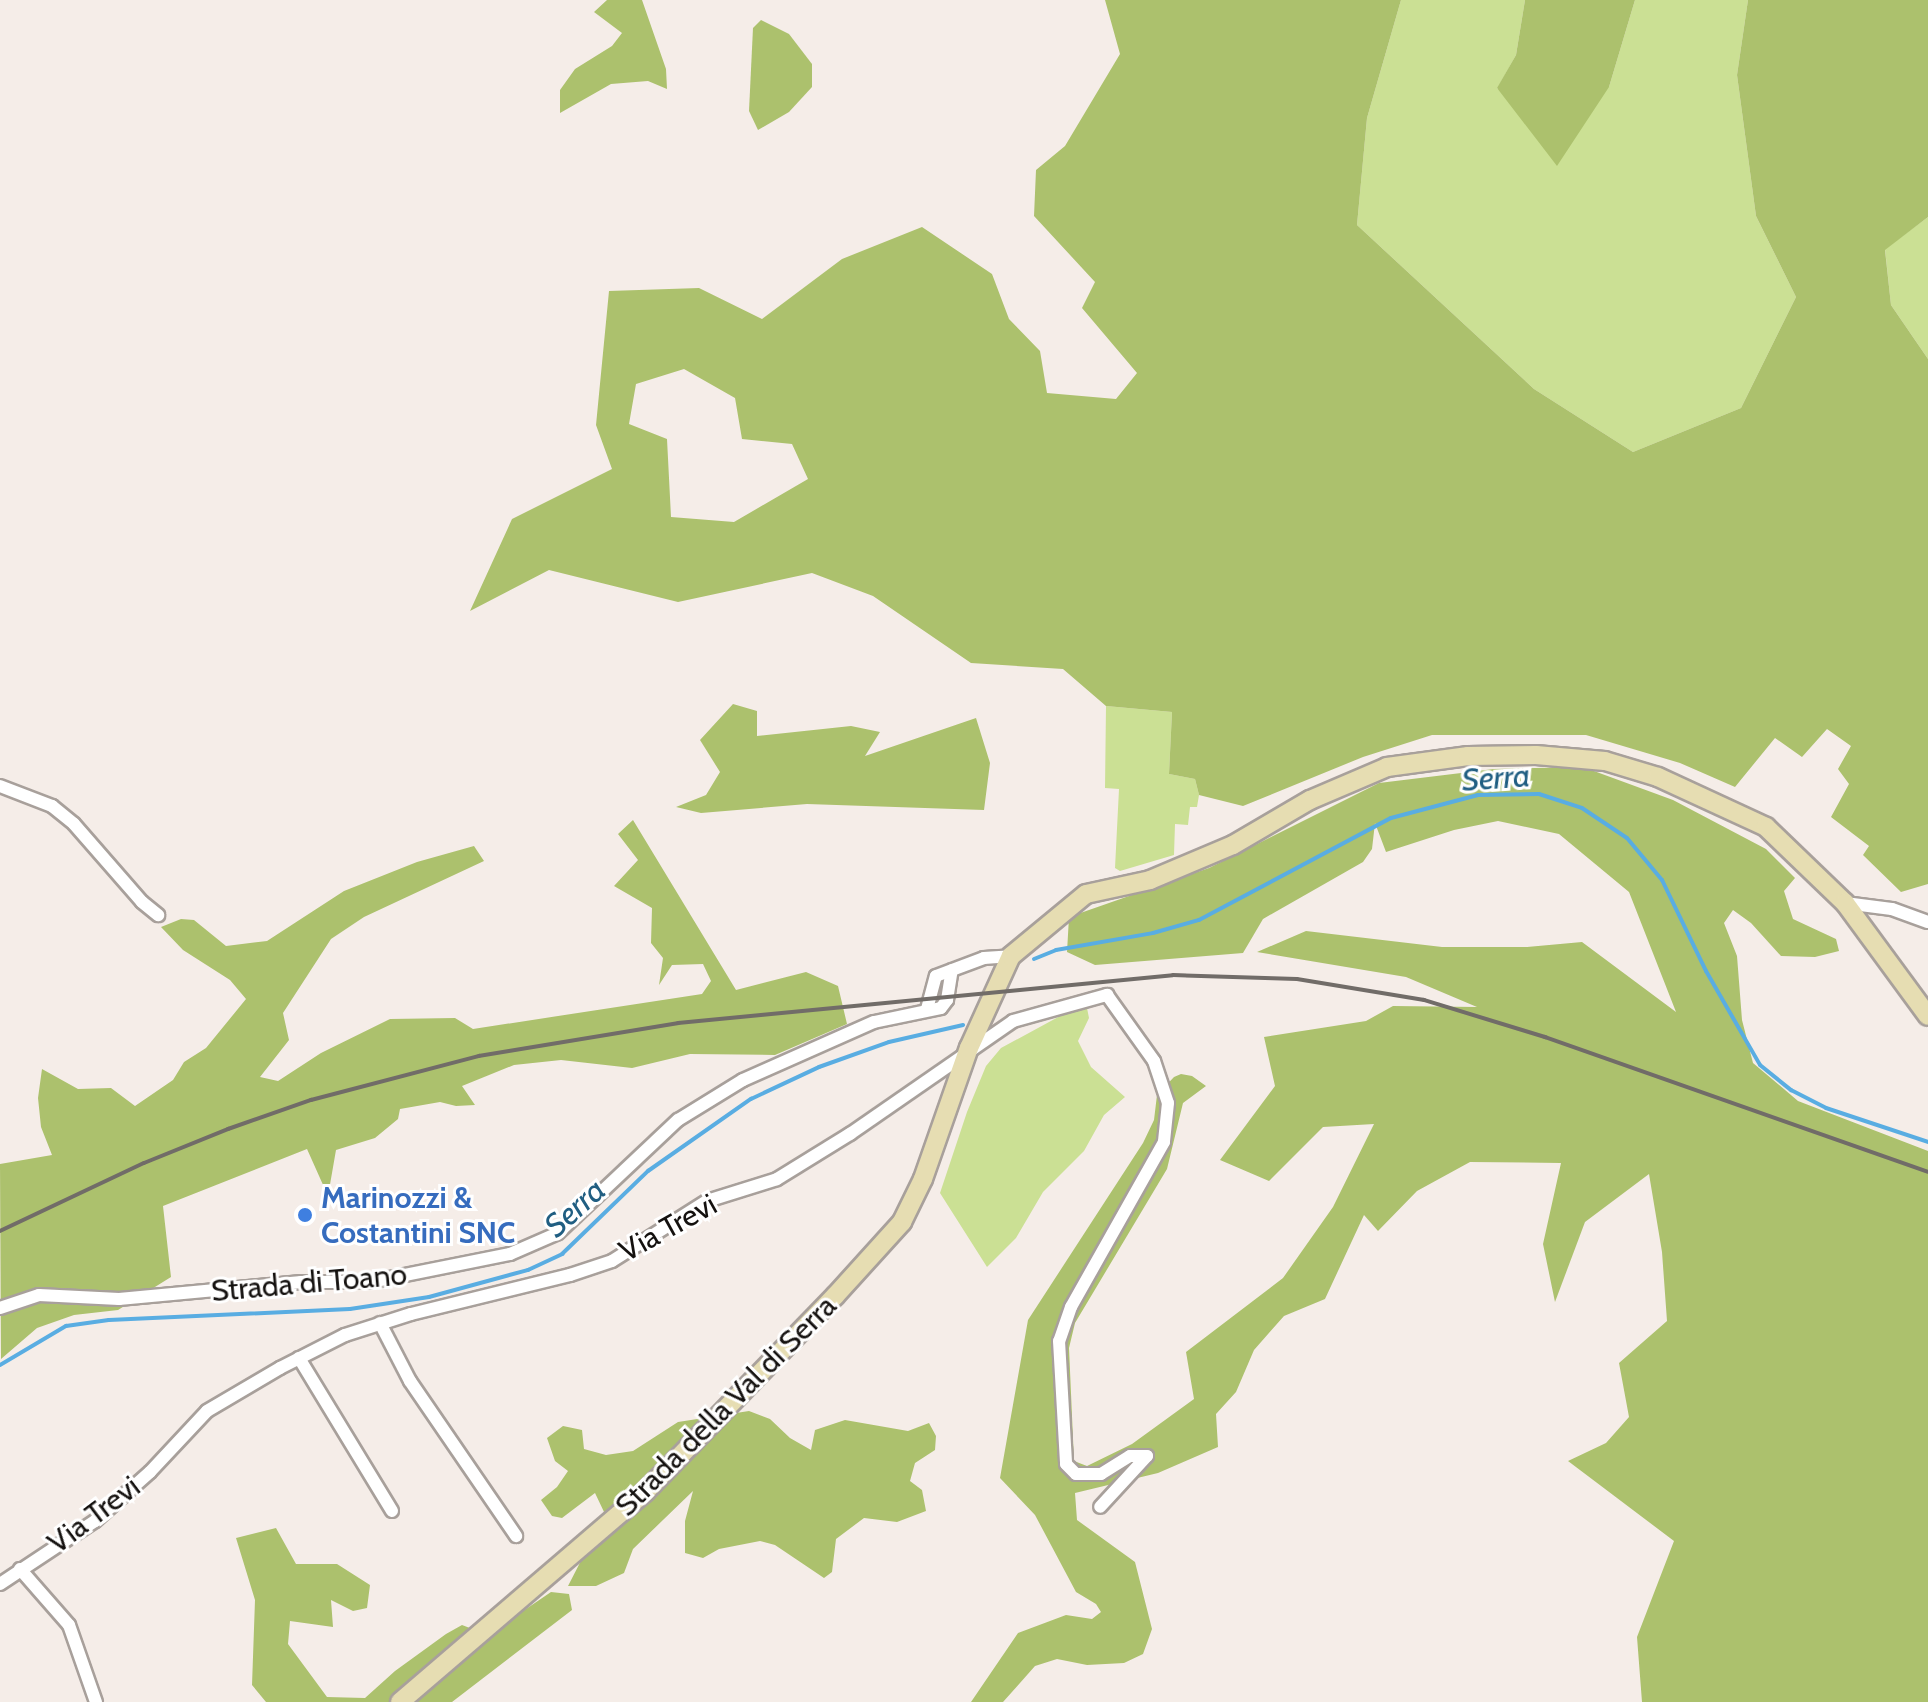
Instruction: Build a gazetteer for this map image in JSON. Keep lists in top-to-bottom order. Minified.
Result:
{"streets":{"street":["Via Trevi","Strada di Toano","Strada della Val di Serra"]},"crossings":[["Via Trevi","Strada della Val di Serra"],["Strada di Toano","Strada della Val di Serra"]],"water":["Serra"],"places":["Marinozzi & Costantini SNC"]}
